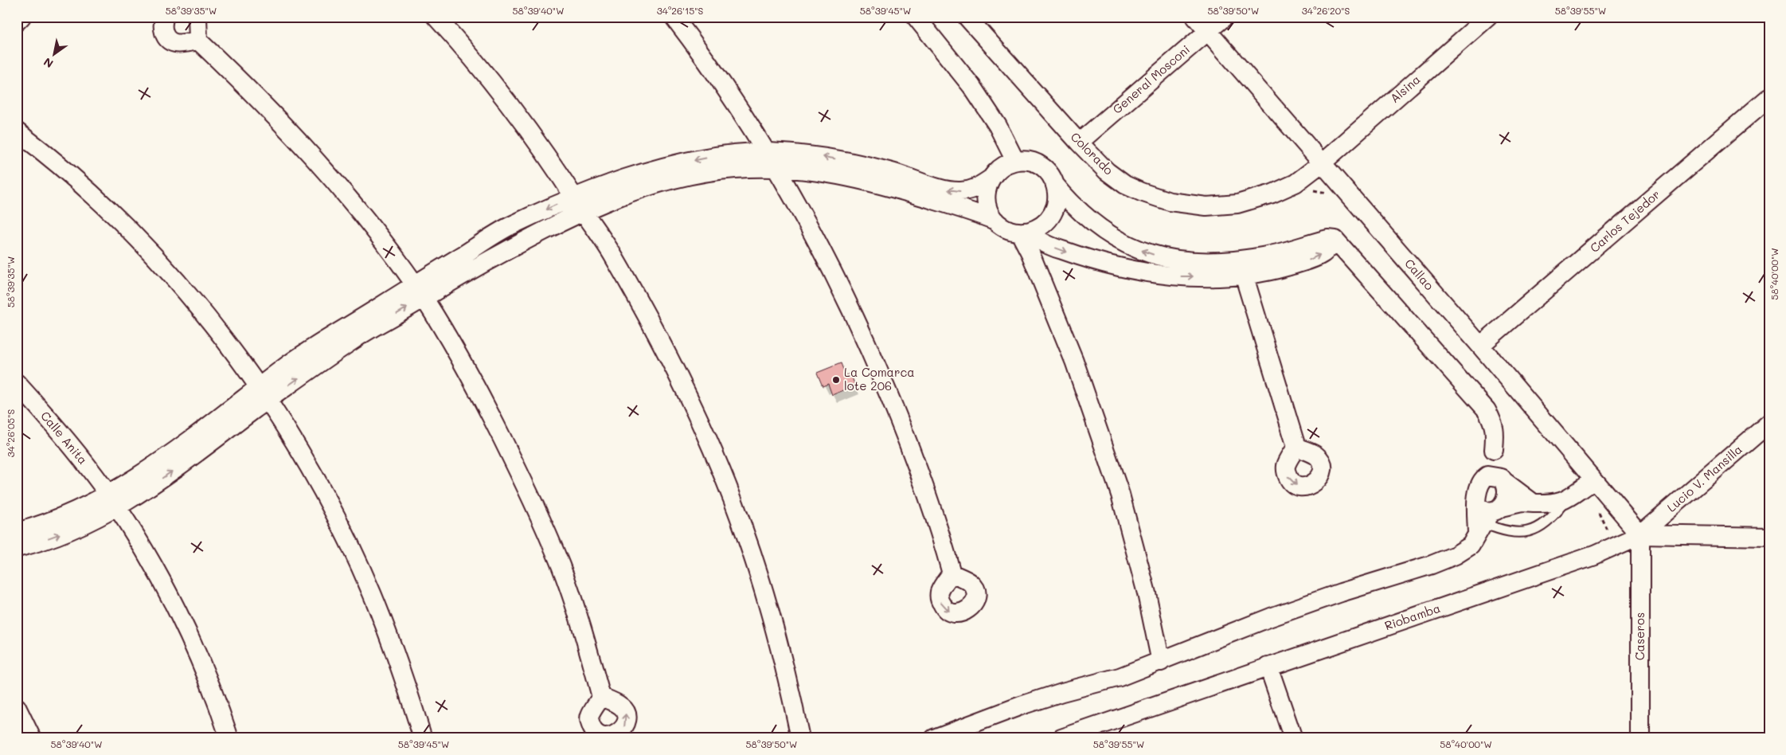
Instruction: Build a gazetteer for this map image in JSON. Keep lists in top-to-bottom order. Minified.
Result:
{"streets":{"street":["General Mosconi","Alsina","Colorado","Carlos Tejedor","Callao","Calle Anita","Lucio V. Mansilla","Riobamba","Caseros"]},"crossings":[["General Mosconi","Colorado"],["General Mosconi","Callao"],["Alsina","Colorado"],["Alsina","Callao"],["Colorado","Callao"],["Carlos Tejedor","Callao"],["Callao","Lucio V. Mansilla"],["Callao","Riobamba"],["Callao","Caseros"],["Lucio V. Mansilla","Riobamba"],["Lucio V. Mansilla","Caseros"],["Riobamba","Caseros"]],"places":["La Comarca lote 206"],"north":"bottom left","coordinates":["58°39'35\"W","58°39'40\"W","34°26'15\"S","58°39'45\"W","58°39'50\"W","34°26'20\"S","58°39'55\"W","58°40'00\"W","34°26'05\"S"]}
